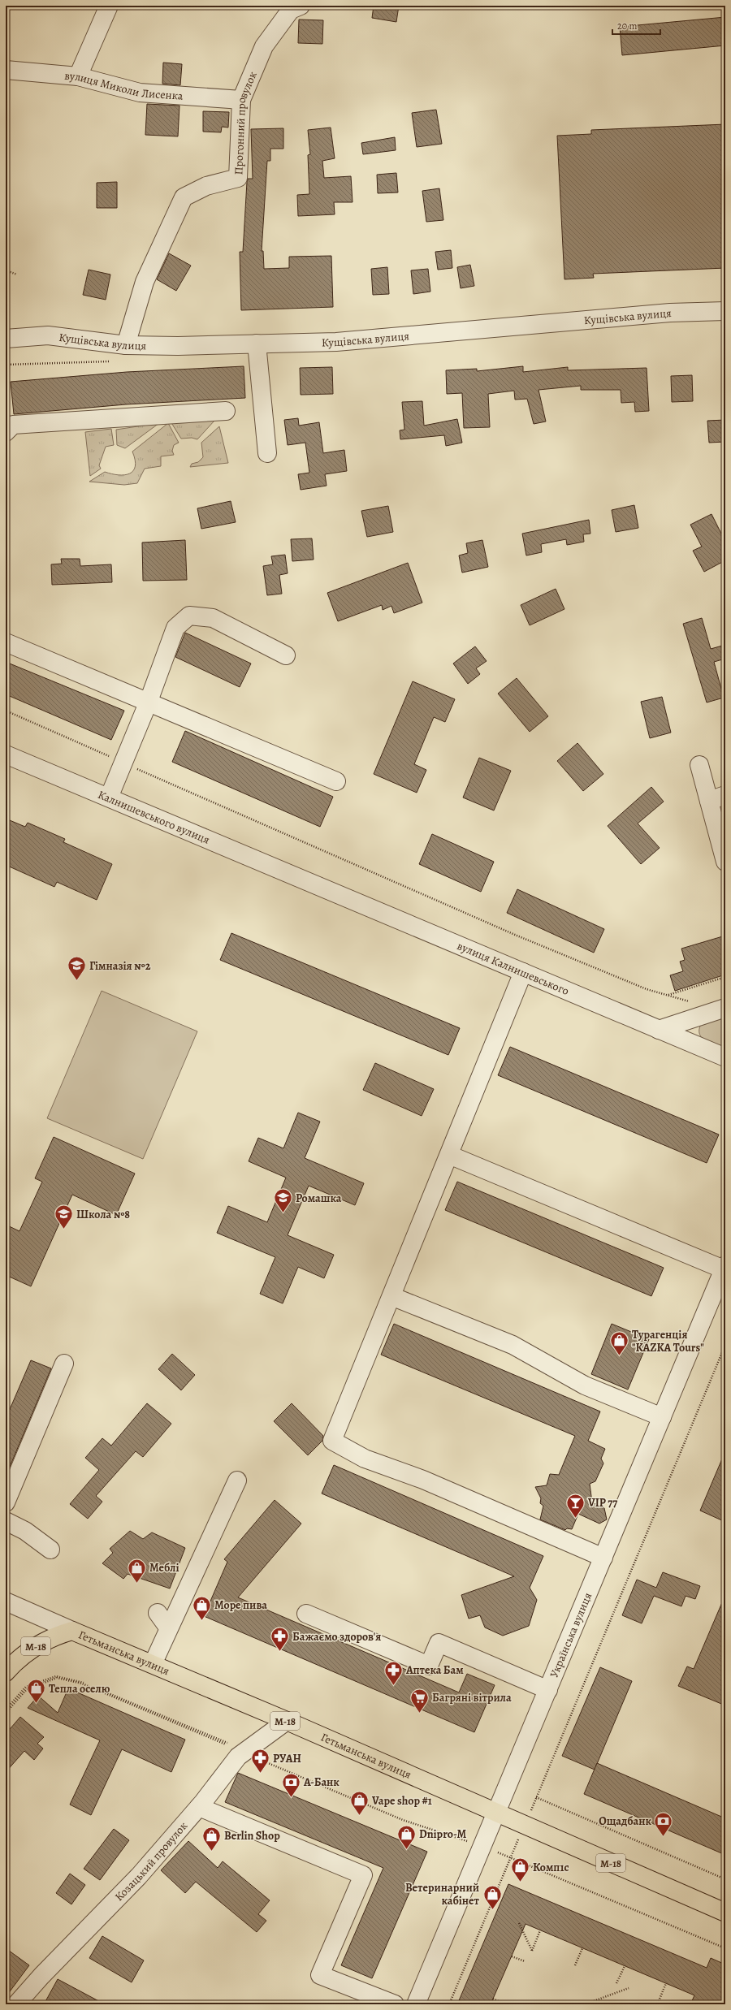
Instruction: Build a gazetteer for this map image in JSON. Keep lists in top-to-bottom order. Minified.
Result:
{"streets":{"highway":["М-18","Гетьманська вулиця"],"street":["вулиця Миколи Лисенка","Прогонний провулок","Кущівська вулиця","Калнишевського вулиця","вулиця Калнишевського","Українська вулиця","Козацький провулок"]},"crossings":[["вулиця Миколи Лисенка","Прогонний провулок"],["Прогонний провулок","Кущівська вулиця"],["Калнишевського вулиця","вулиця Калнишевського"],["Українська вулиця","Гетьманська вулиця"],["М-18","Гетьманська вулиця"],["Гетьманська вулиця","Козацький провулок"]],"places":{"school or university":["Гімназія №2","Ромашка","Школа №8"],"shop":["Турагенція \"KAZKA Tours\"","Меблі","Море пива","Тепла оселю","Vape shop #1","Dnipro-M","Berlin Shop","Комп1с","Ветеринарний кабінет"],"bar":["VIP 77"],"pharmacy":["Бажаємо здоров'я","Аптека Бам","РУАН"],"supermarket":["Багряні вітрила"],"bank":["А-Банк","Ощадбанк"]},"scale_bar":"20 m"}
